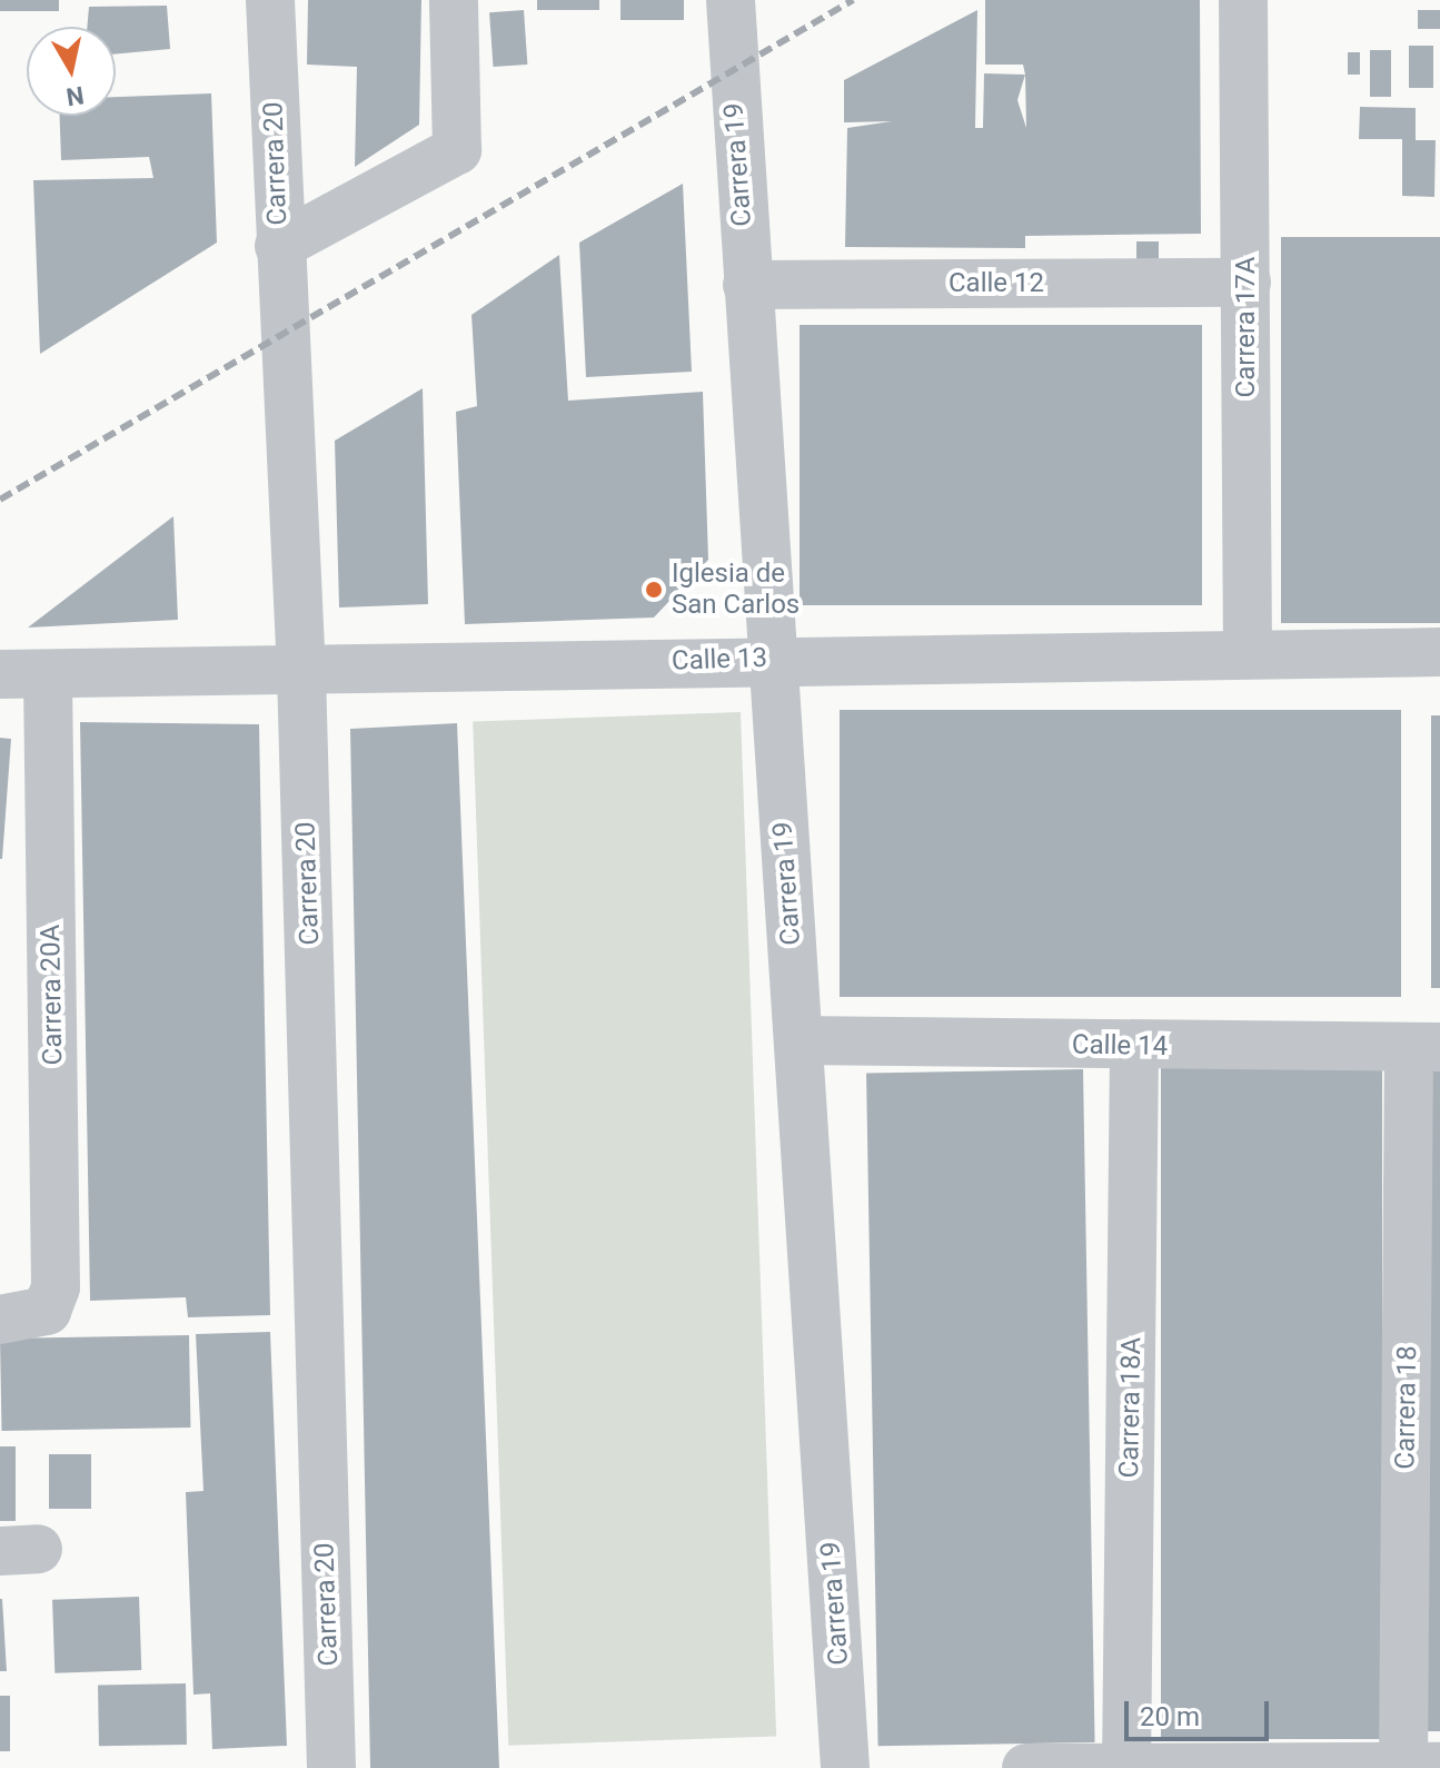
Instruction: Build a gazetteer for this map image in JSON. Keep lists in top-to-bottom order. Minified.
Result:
{"streets":{"street":["Carrera 20","Carrera 19","Calle 12","Carrera 17A","Calle 13","Carrera 20A","Calle 14","Carrera 18A","Carrera 18"]},"crossings":[["Carrera 20","Calle 13"],["Carrera 19","Calle 12"],["Carrera 19","Calle 13"],["Carrera 19","Calle 14"],["Calle 12","Carrera 17A"],["Carrera 17A","Calle 13"],["Calle 13","Carrera 20A"],["Calle 14","Carrera 18A"],["Calle 14","Carrera 18"]],"places":["Iglesia de San Carlos"],"scale_bar":"20 m","north":"bottom"}
